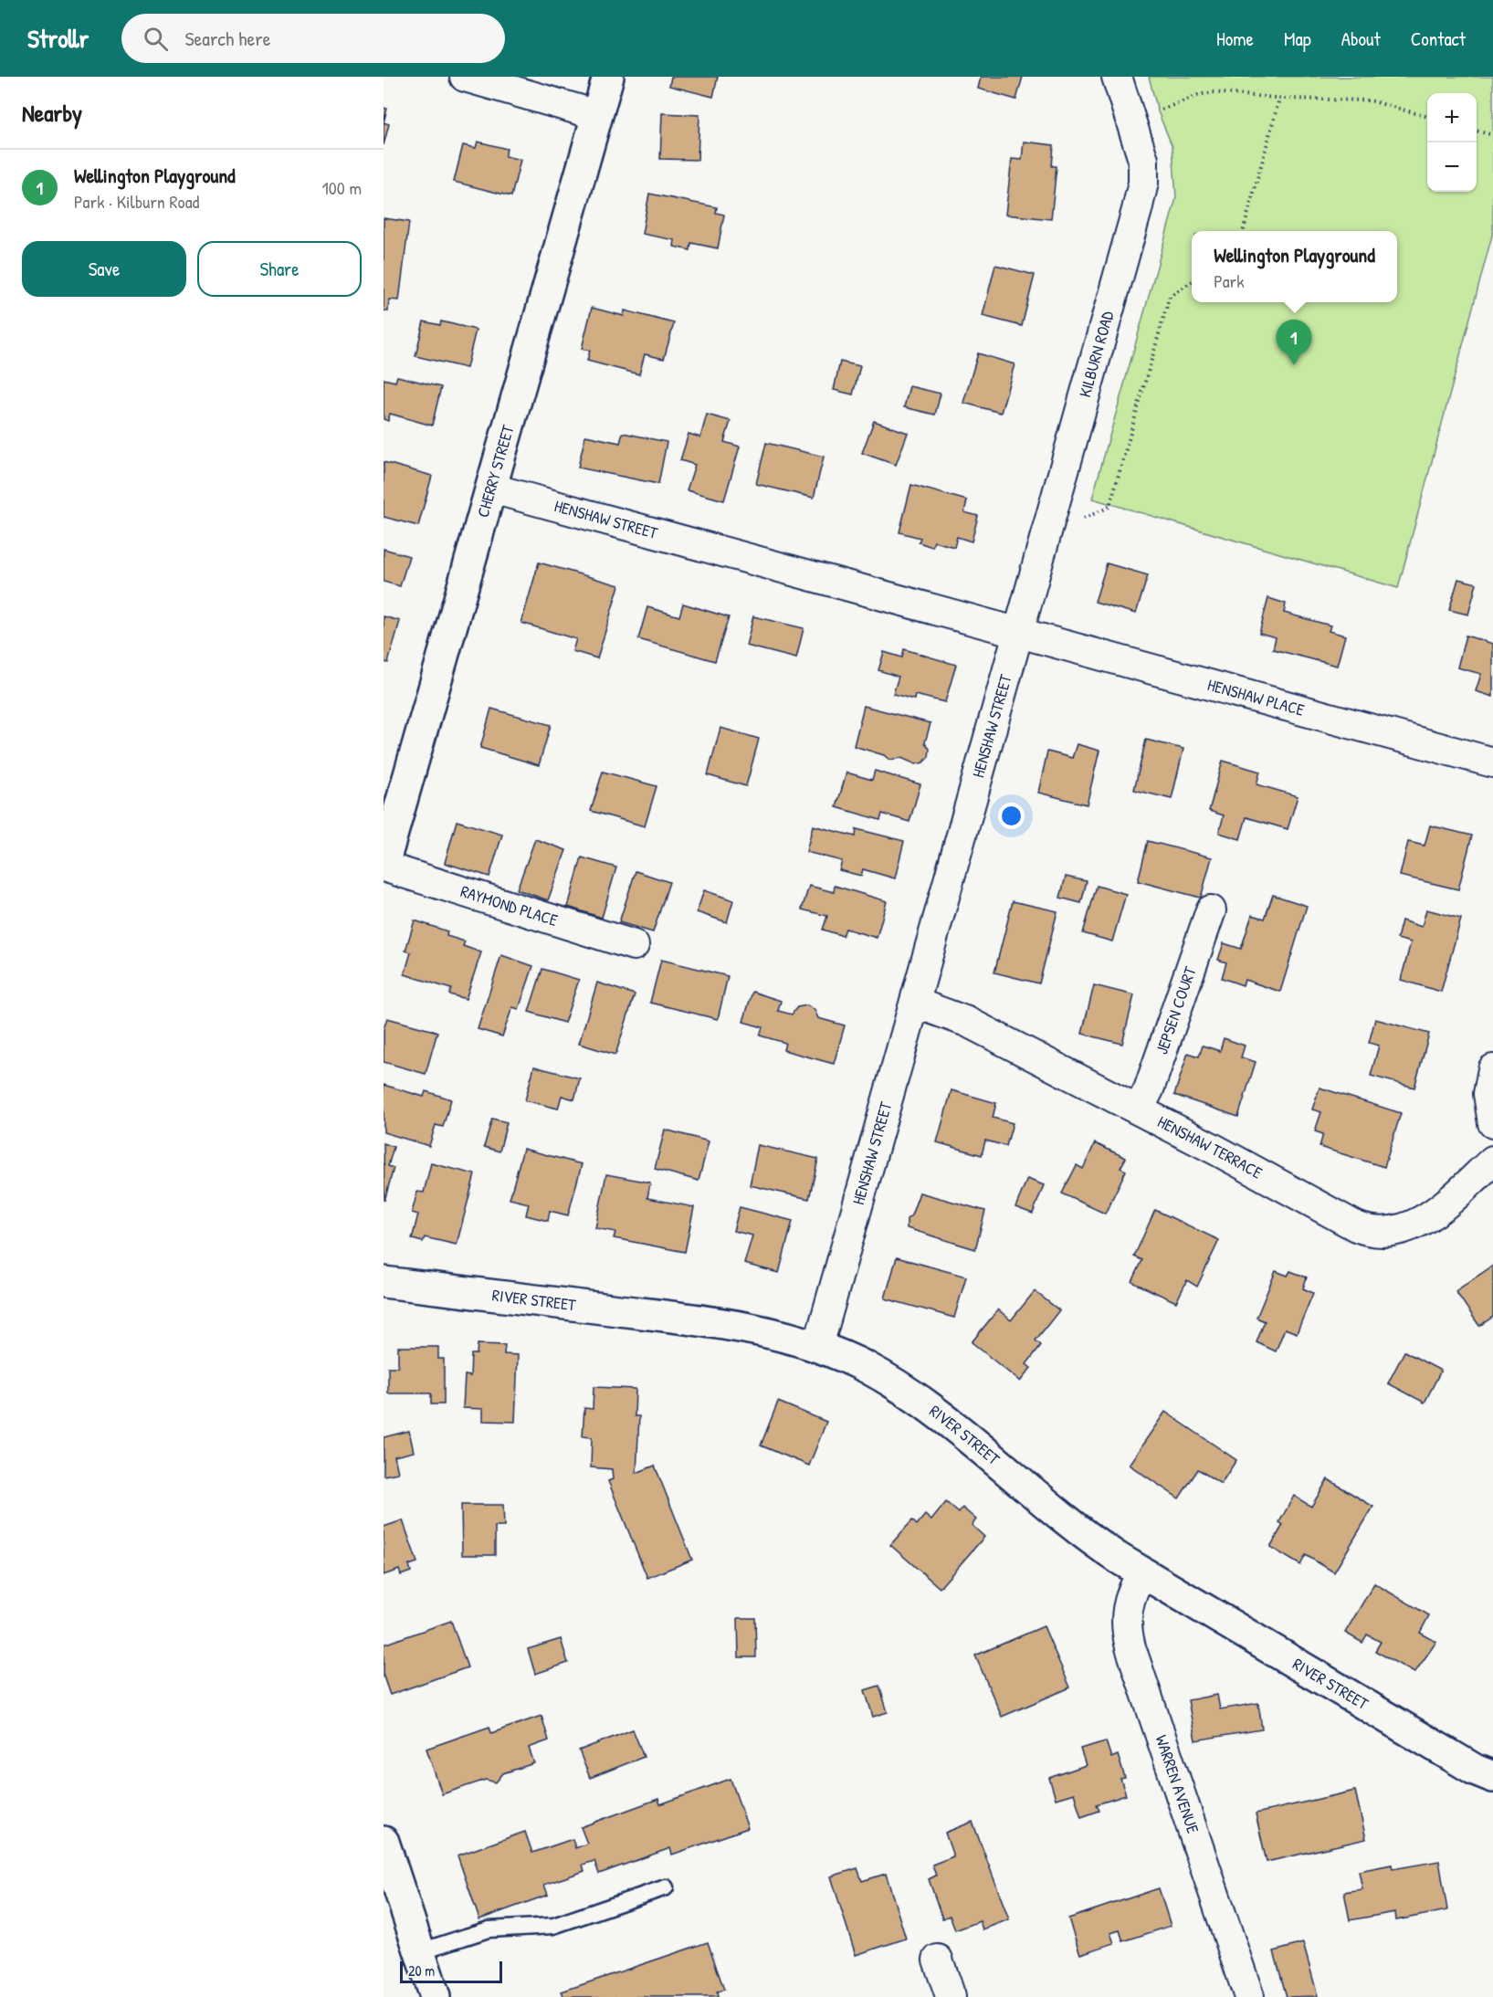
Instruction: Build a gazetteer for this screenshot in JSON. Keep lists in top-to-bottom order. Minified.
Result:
{"streets":{"street":["KILBURN ROAD","CHERRY STREET","HENSHAW STREET","HENSHAW PLACE","RAYMOND PLACE","JEPSEN COURT","HENSHAW TERRACE","RIVER STREET","WARREN AVENUE"]},"crossings":[["KILBURN ROAD","HENSHAW STREET"],["KILBURN ROAD","HENSHAW PLACE"],["CHERRY STREET","HENSHAW STREET"],["CHERRY STREET","RAYMOND PLACE"],["HENSHAW STREET","HENSHAW PLACE"],["HENSHAW STREET","HENSHAW TERRACE"],["HENSHAW STREET","RIVER STREET"],["JEPSEN COURT","HENSHAW TERRACE"],["RIVER STREET","WARREN AVENUE"]],"scale_bar":"20 m","page":{"header":"Strollr","search":"Search here","nav":["Home","Map","About","Contact"],"heading":"Nearby","map_buttons":["+","−"],"list":[{"mark":"1","name":"Wellington Playground","note":"Park · Kilburn Road","value":"100 m"}],"buttons":["Save","Share"],"popup":["Wellington Playground","Park"],"pins":"1","scale":"20 m"}}
